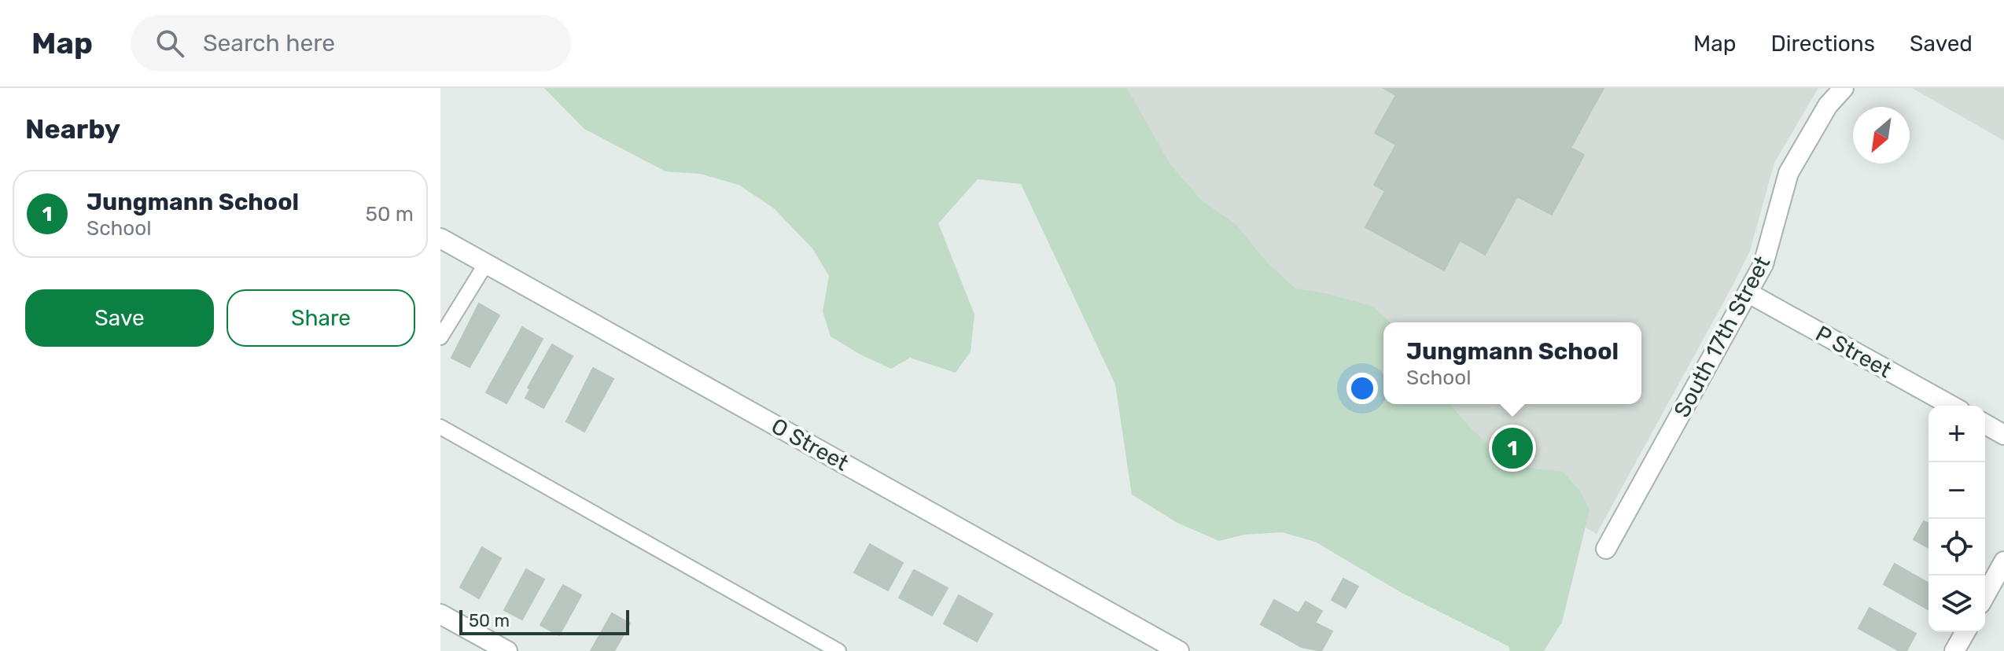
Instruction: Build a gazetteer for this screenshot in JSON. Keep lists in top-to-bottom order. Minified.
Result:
{"streets":{"street":["South 17th Street","P Street","O Street"]},"crossings":[["South 17th Street","P Street"]],"scale_bar":"50 m","north":"bottom left","page":{"header":"Map","search":"Search here","nav":["Map","Directions","Saved"],"heading":"Nearby","list":[{"mark":"1","name":"Jungmann School","note":"School","value":"50 m"}],"buttons":["Save","Share"],"popup":["Jungmann School","School"],"map_buttons":["+","−"],"pins":"1","scale":"50 m"}}
